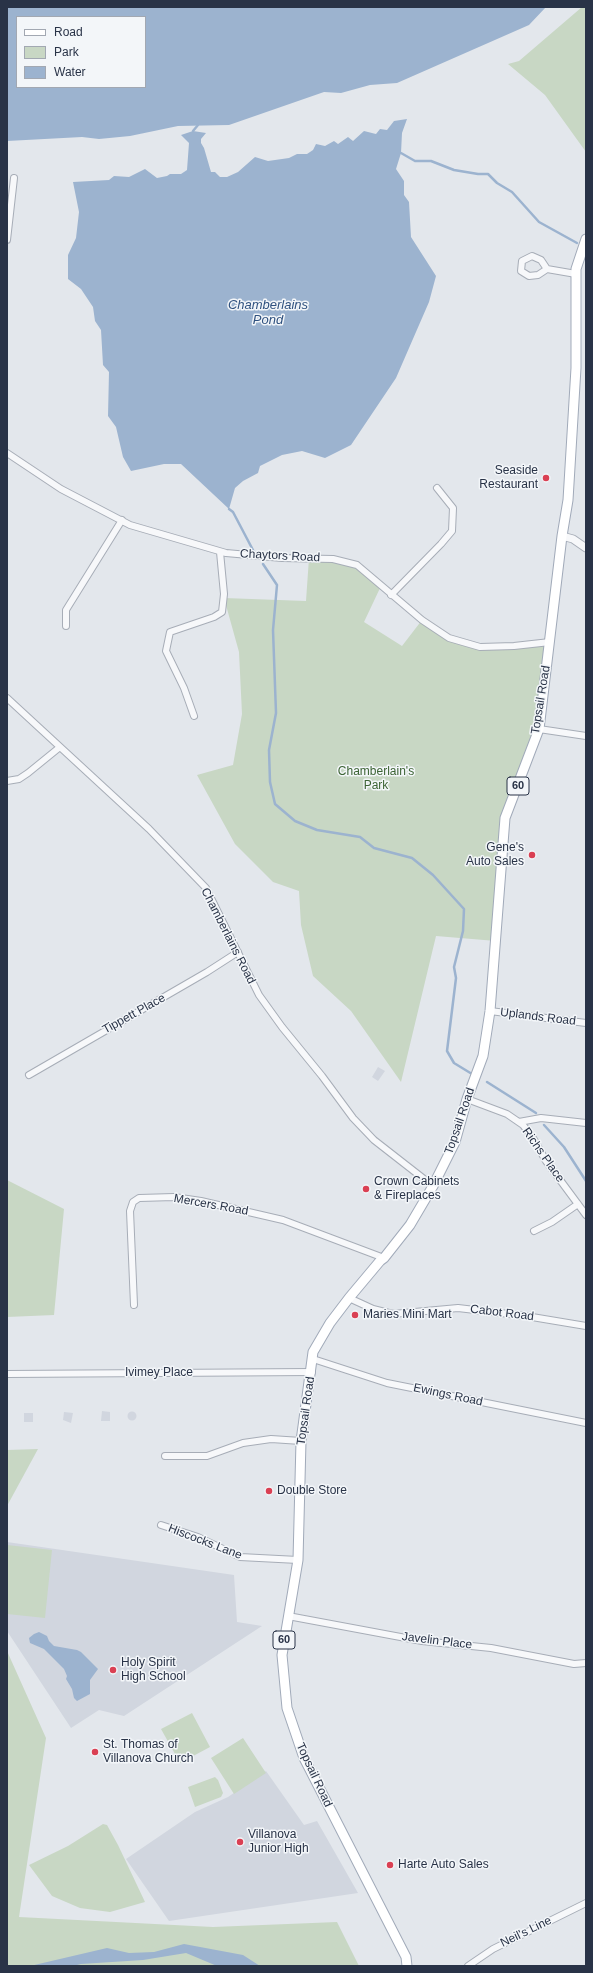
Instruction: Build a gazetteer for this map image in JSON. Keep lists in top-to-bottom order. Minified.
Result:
{"streets":{"main road":["Topsail Road","60"],"street":["Chaytors Road","Chamberlains Road","Tippett Place","Uplands Road","Richs Place","Mercers Road","Cabot Road","Ivimey Place","Ewings Road","Hiscocks Lane","Javelin Place","Neil's Line"]},"crossings":[["Chaytors Road","Topsail Road"],["Topsail Road","Chamberlains Road"],["Topsail Road","Uplands Road"],["Topsail Road","Richs Place"],["Topsail Road","Mercers Road"],["Topsail Road","Cabot Road"],["Topsail Road","Ivimey Place"],["Topsail Road","Ewings Road"],["Topsail Road","Hiscocks Lane"],["Topsail Road","Javelin Place"],["Chamberlains Road","Tippett Place"]],"water":["Chamberlains Pond"],"parks":["Chamberlain's Park"],"places":["Seaside Restaurant","Gene's Auto Sales","Crown Cabinets & Fireplaces","Maries Mini Mart","Double Store","Holy Spirit High School","St. Thomas of Villanova Church","Villanova Junior High","Harte Auto Sales"],"legend":["Road","Park","Water"]}
